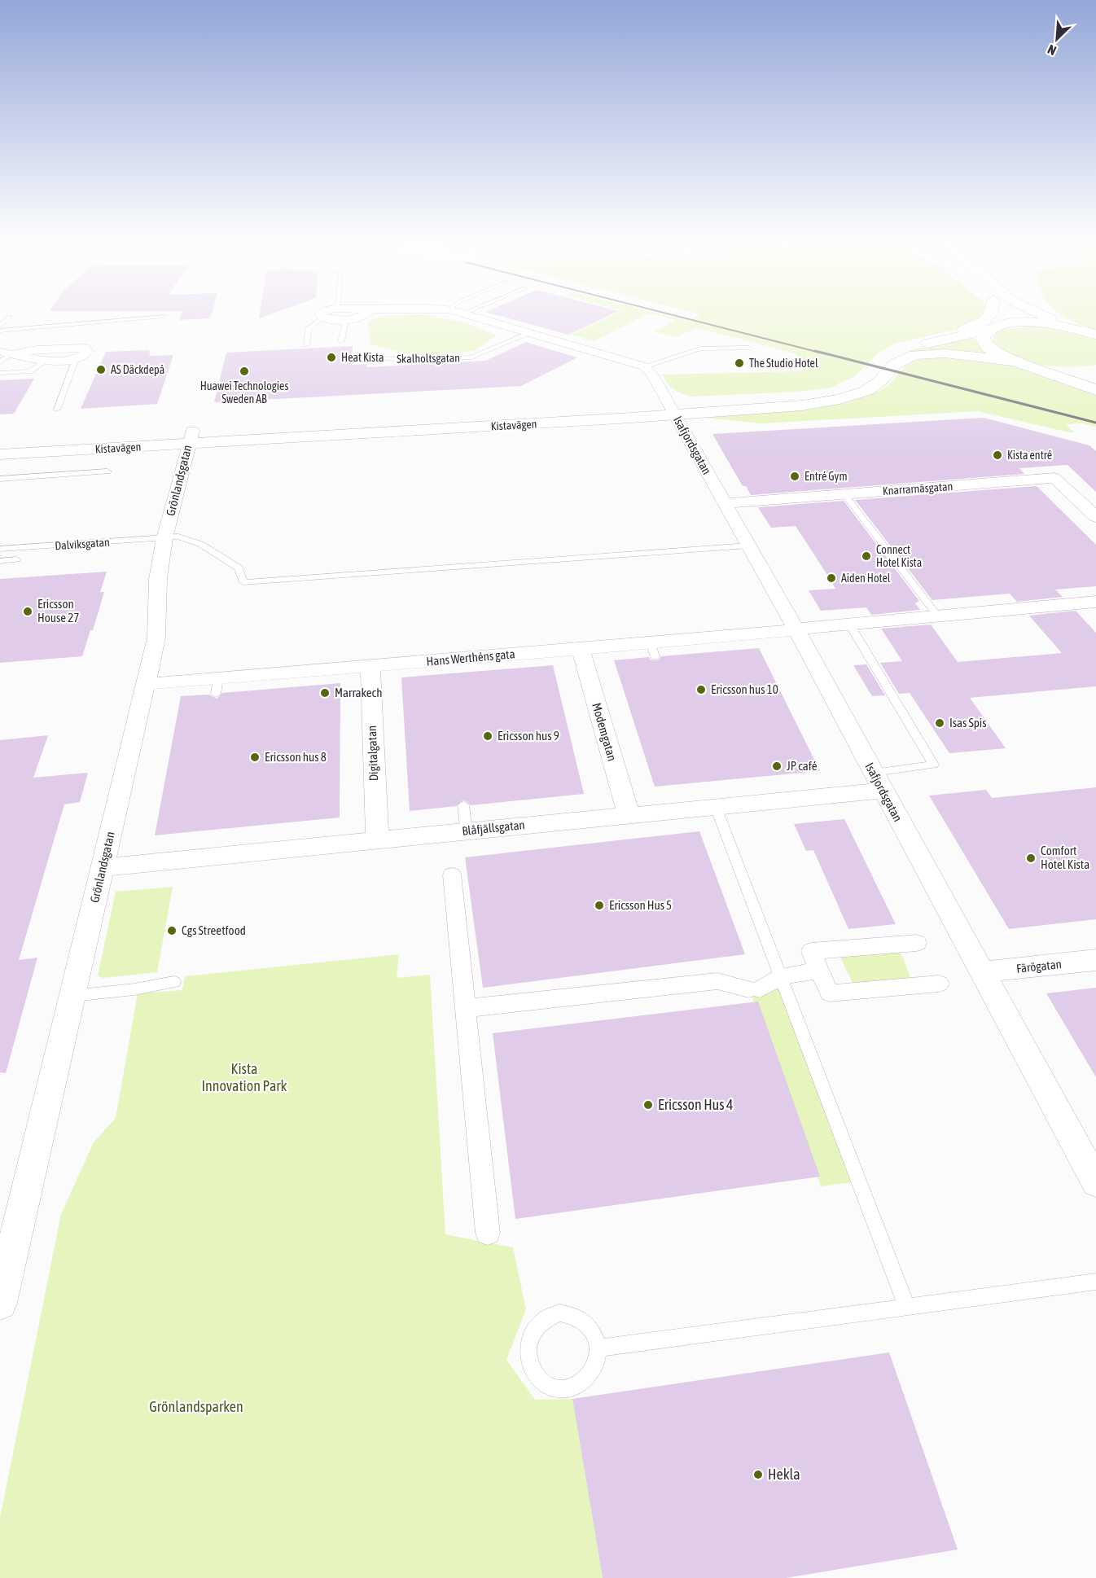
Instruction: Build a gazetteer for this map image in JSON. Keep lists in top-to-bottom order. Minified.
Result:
{"streets":{"main road":["Kistavägen"],"street":["Isafjordsgatan","Grönlandsgatan","Knarrarnäsgatan","Hans Werthéns gata","Modemgatan","Digitalgatan","Blåfjällsgatan","Färögatan"],"lane":["Skalholtsgatan","Dalviksgatan"]},"crossings":[["Kistavägen","Isafjordsgatan"],["Kistavägen","Grönlandsgatan"],["Isafjordsgatan","Knarrarnäsgatan"],["Isafjordsgatan","Dalviksgatan"],["Isafjordsgatan","Hans Werthéns gata"],["Isafjordsgatan","Blåfjällsgatan"],["Isafjordsgatan","Färögatan"],["Grönlandsgatan","Dalviksgatan"],["Grönlandsgatan","Hans Werthéns gata"],["Grönlandsgatan","Blåfjällsgatan"],["Hans Werthéns gata","Modemgatan"],["Hans Werthéns gata","Digitalgatan"],["Modemgatan","Blåfjällsgatan"],["Digitalgatan","Blåfjällsgatan"]],"parks":["Kista Innovation Park","Grönlandsparken"],"places":["Heat Kista","The Studio Hotel","AS Däckdepå","Huawei Technologies Sweden AB","Kista entré","Entré Gym","Connect Hotel Kista","Aiden Hotel","Ericsson House 27","Ericsson hus 10","Marrakech","Isas Spis","Ericsson hus 9","Ericsson hus 8","JP café","Comfort Hotel Kista","Ericsson Hus 5","Cgs Streetfood","Ericsson Hus 4","Hekla"],"north":"bottom left"}
